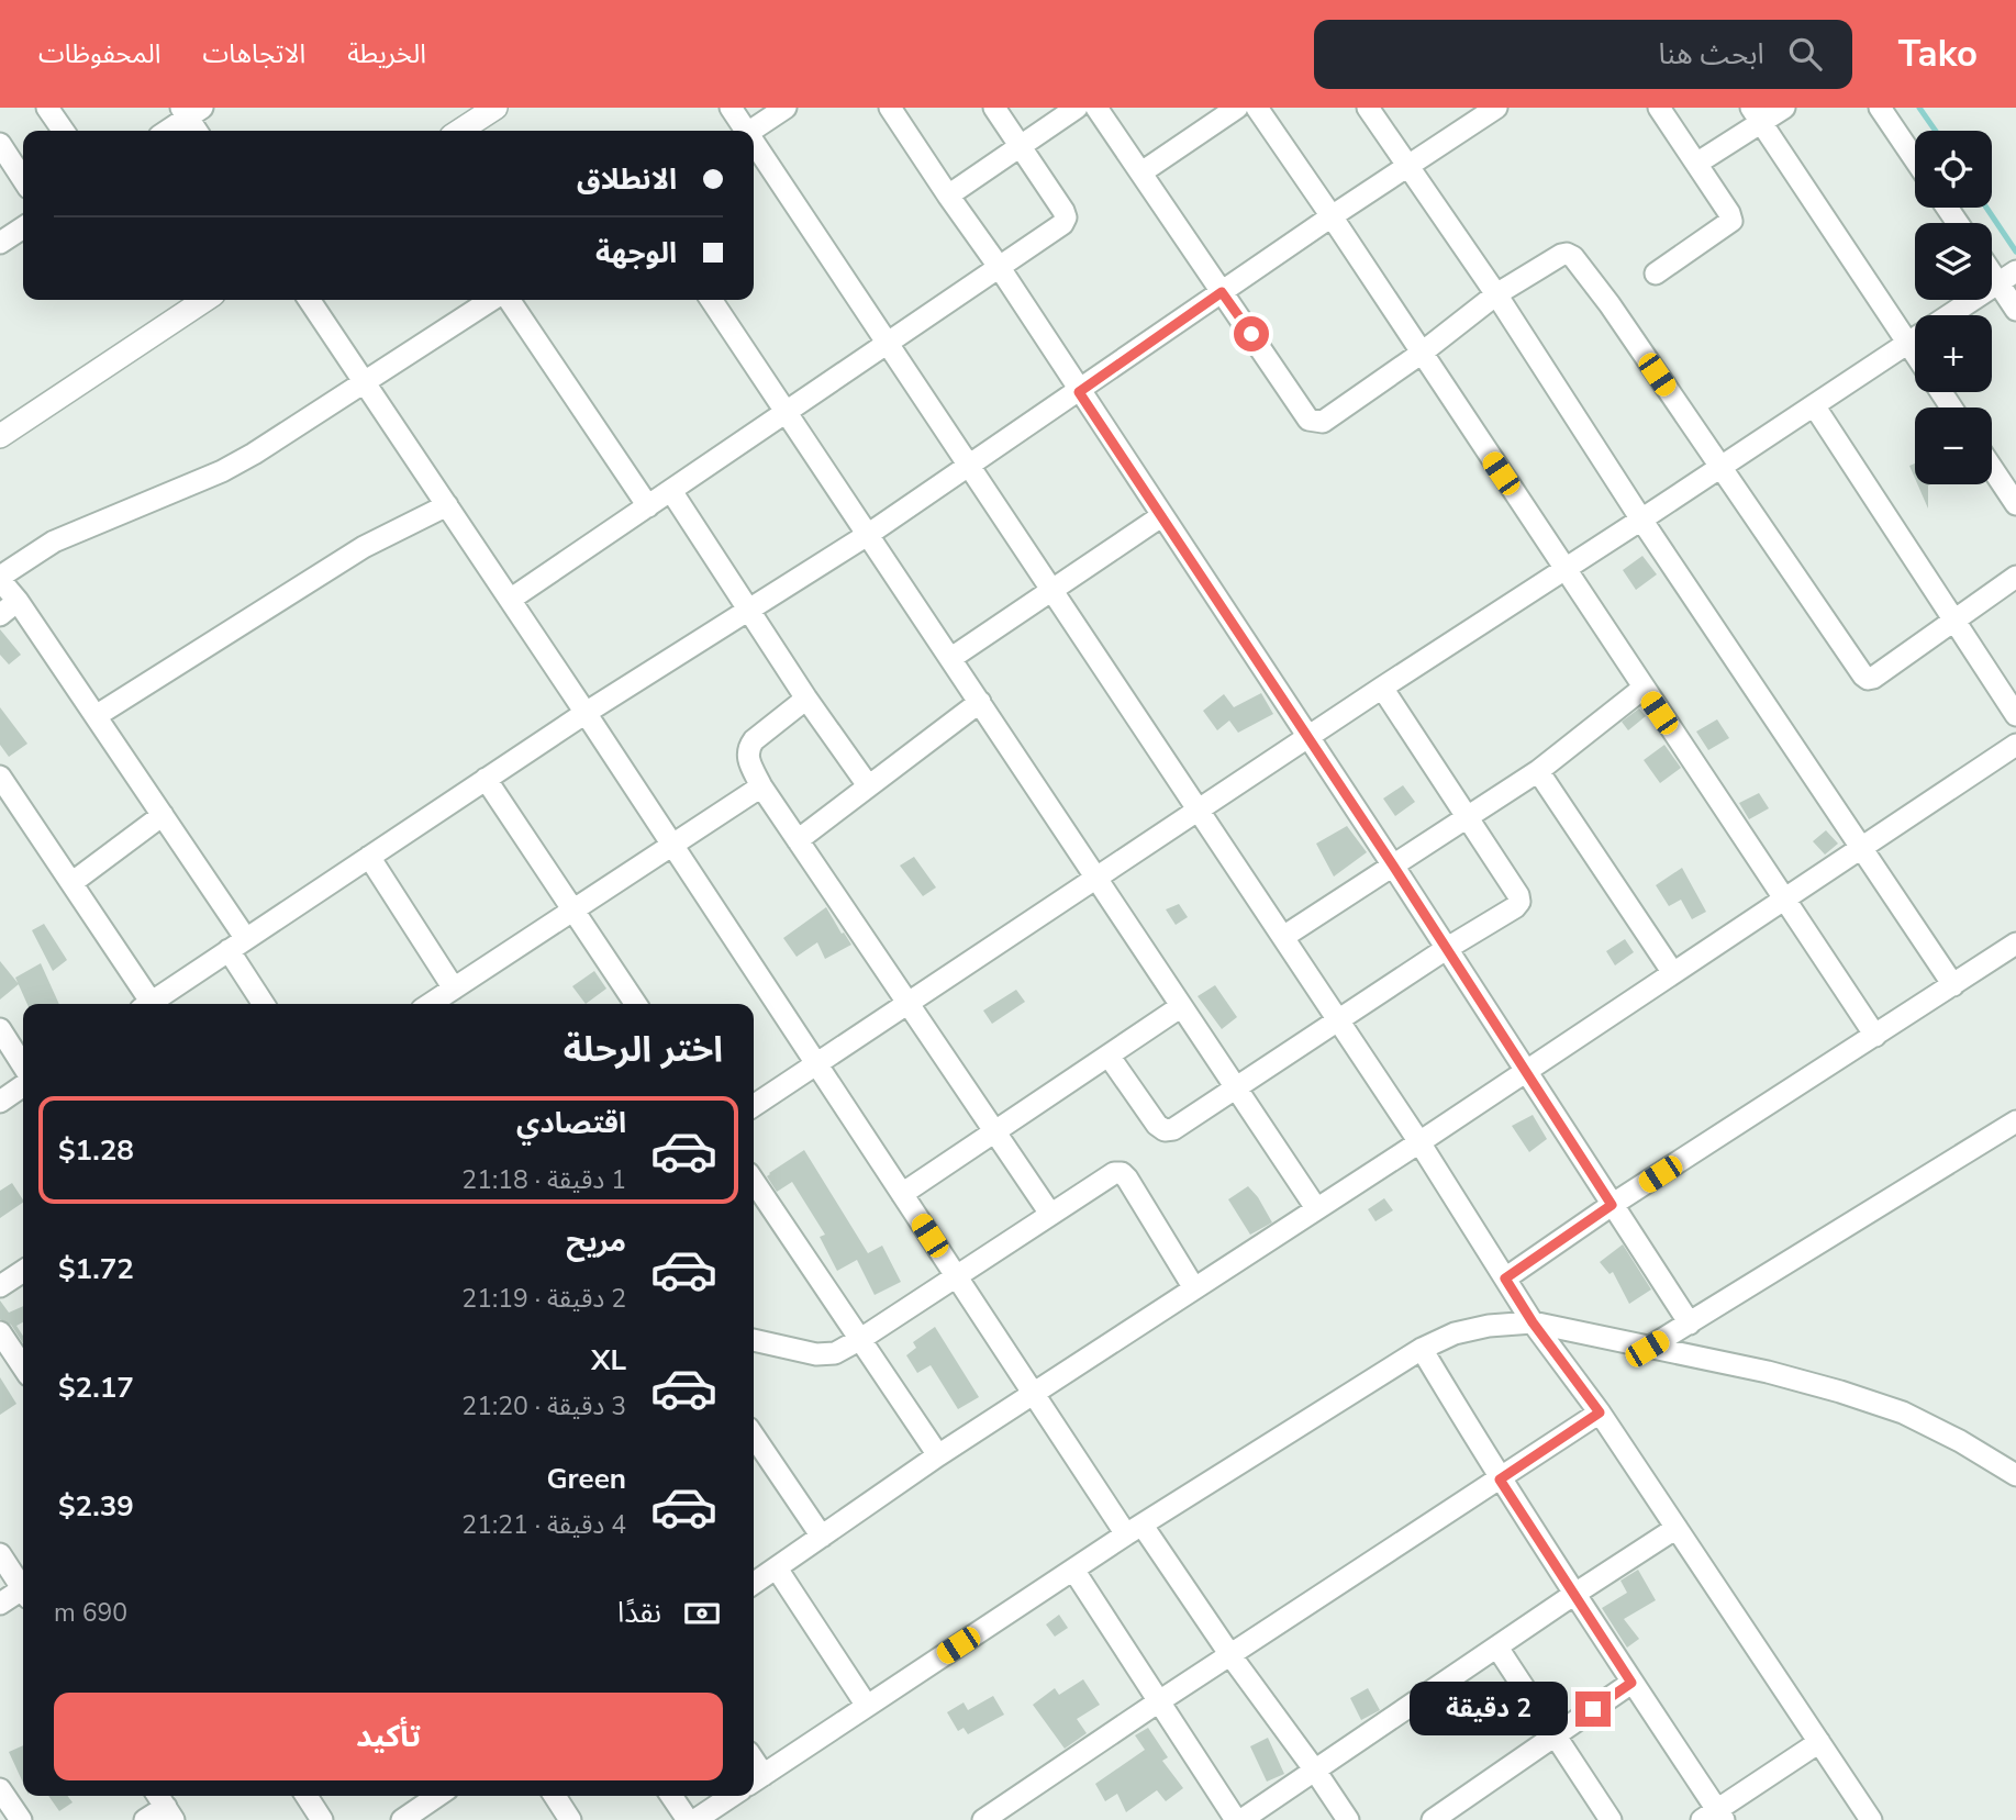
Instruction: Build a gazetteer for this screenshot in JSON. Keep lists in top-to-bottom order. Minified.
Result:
{"page":{"header":"Tako","search":"ابحث هنا","nav":["الخريطة","الاتجاهات","المحفوظات"],"map_buttons":["+","−"],"banner":["الانطلاق","الوجهة"],"heading":"اختر الرحلة","list":[{"name":"اقتصادي","note":"1 دقيقة · 21:18","value":"$1.28"},{"name":"مريح","note":"2 دقيقة · 21:19","value":"$1.72"},{"name":"XL","note":"3 دقيقة · 21:20","value":"$2.17"},{"name":"Green","note":"4 دقيقة · 21:21","value":"$2.39"}],"pay":["نقدًا","690 m"],"buttons":"تأكيد","bubble":"2 دقيقة"}}
